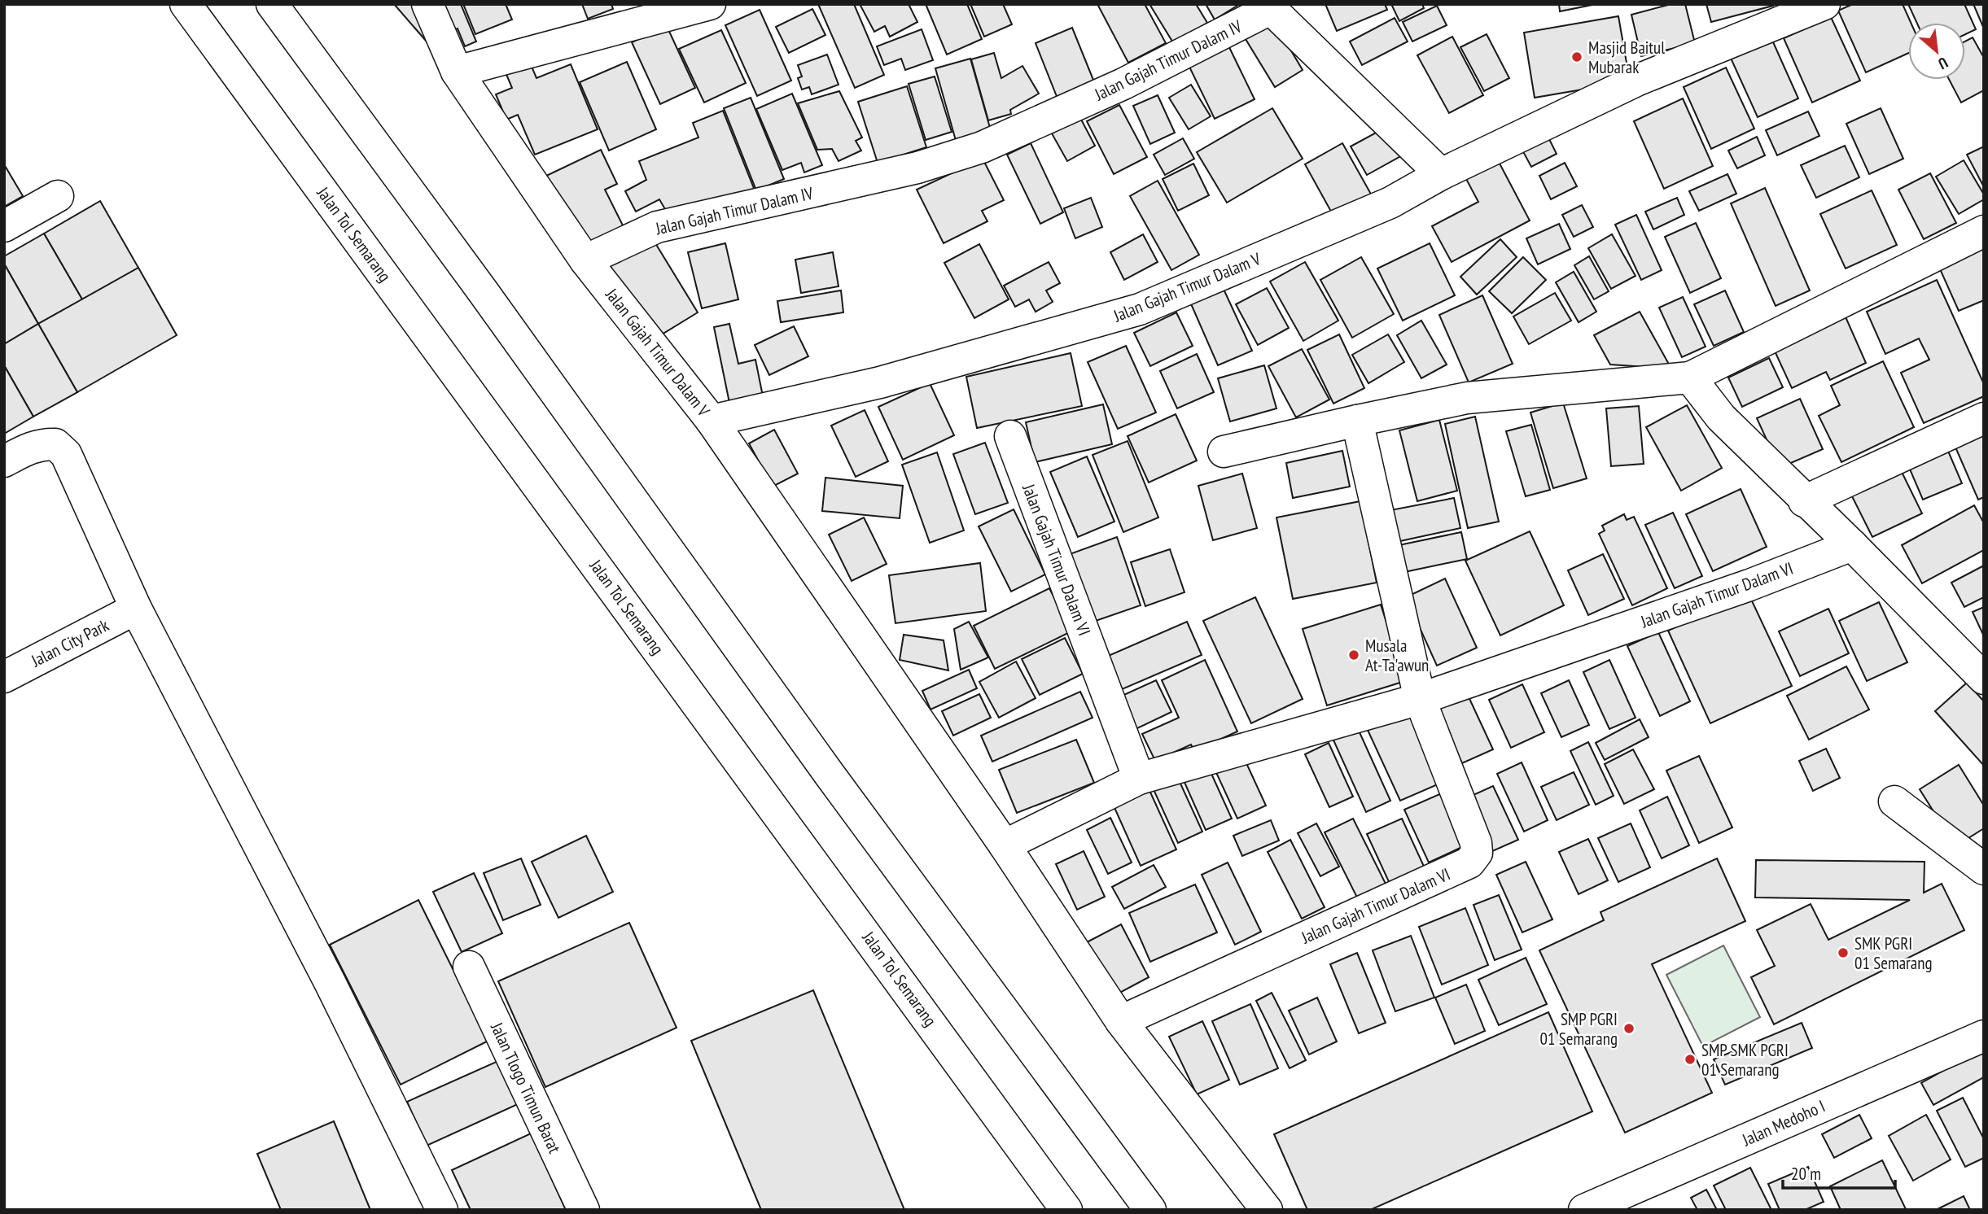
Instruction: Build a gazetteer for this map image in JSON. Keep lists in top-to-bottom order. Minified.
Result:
{"streets":{"main road":["Jalan Gajah Timur Dalam IV","Jalan Tol Semarang","Jalan Gajah Timur Dalam V","Jalan Gajah Timur Dalam VI","Jalan City Park","Jalan Tlogo Timun Barat","Jalan Medoho I"]},"crossings":[["Jalan Gajah Timur Dalam IV","Jalan Gajah Timur Dalam V"]],"places":["Masjid Baitul Mubarak","Musala At-Ta'awun","SMK PGRI 01 Semarang","SMP PGRI 01 Semarang","SMP SMK PGRI 01 Semarang"],"scale_bar":"20 m","north":"bottom right"}
